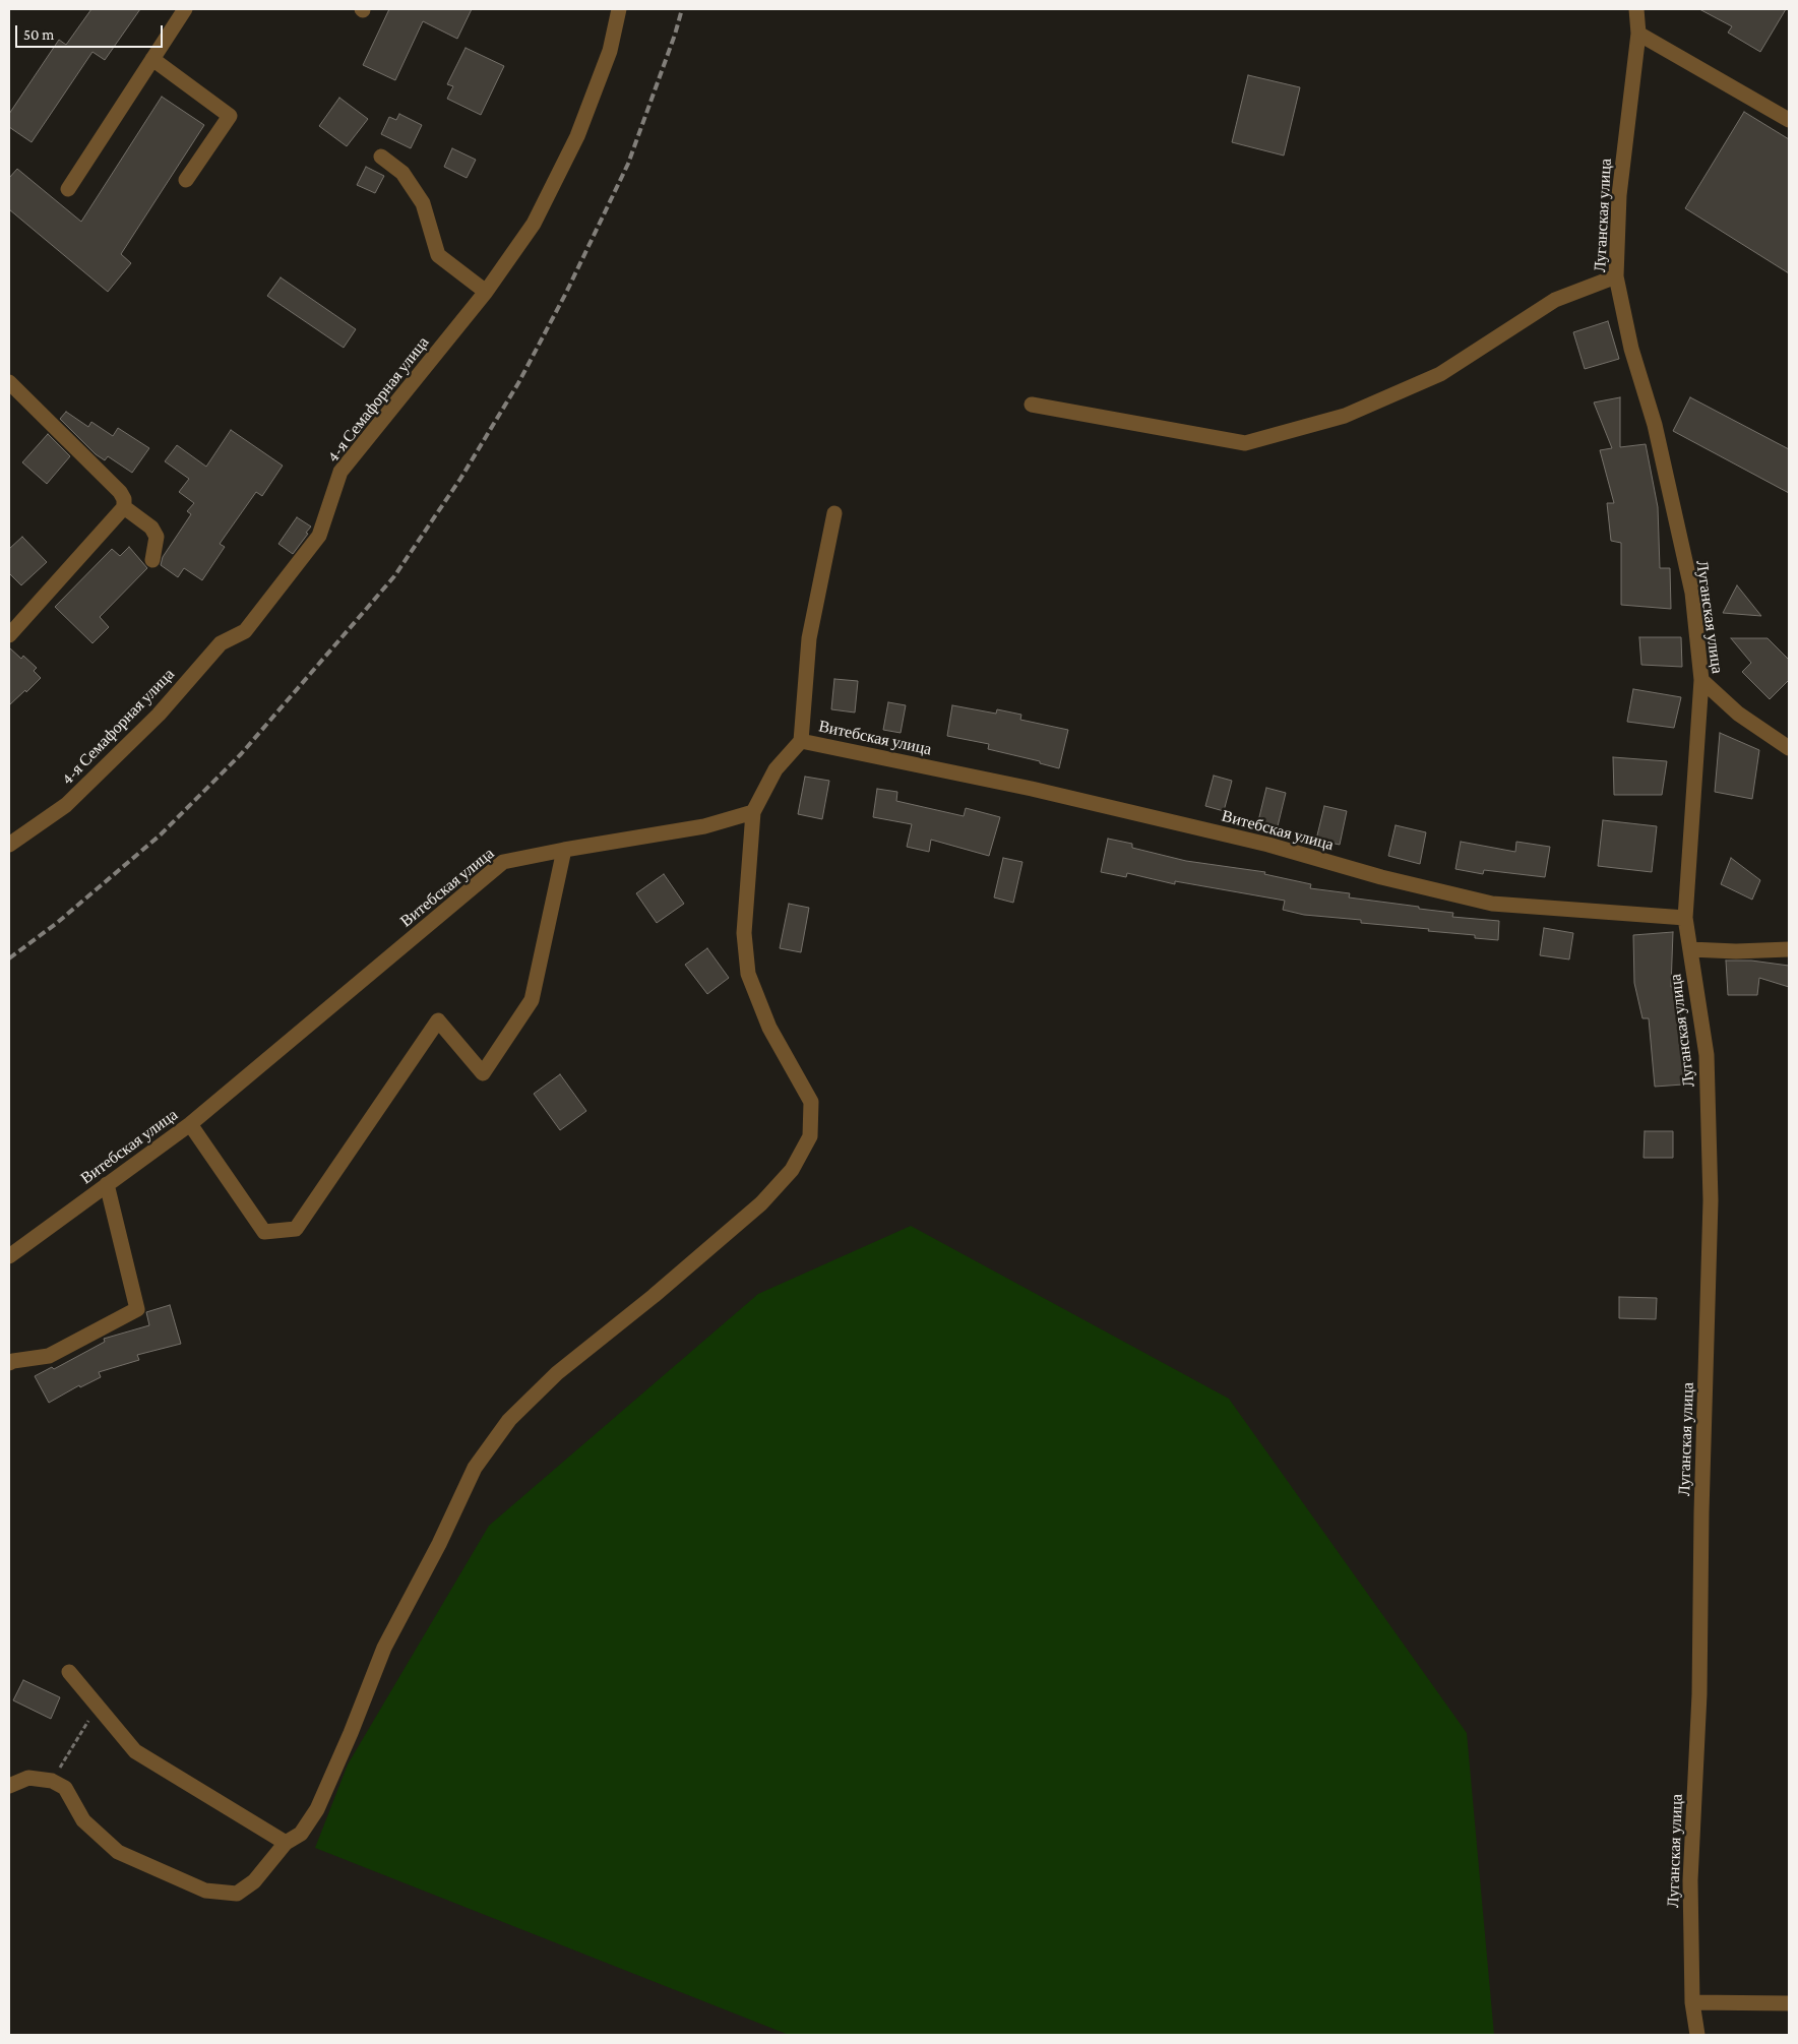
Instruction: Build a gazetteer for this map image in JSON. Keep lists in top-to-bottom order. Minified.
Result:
{"streets":{"street":["Луганская улица","4-я Семафорная улица","Витебская улица"]},"crossings":[["Луганская улица","Витебская улица"]],"scale_bar":"50 m"}
